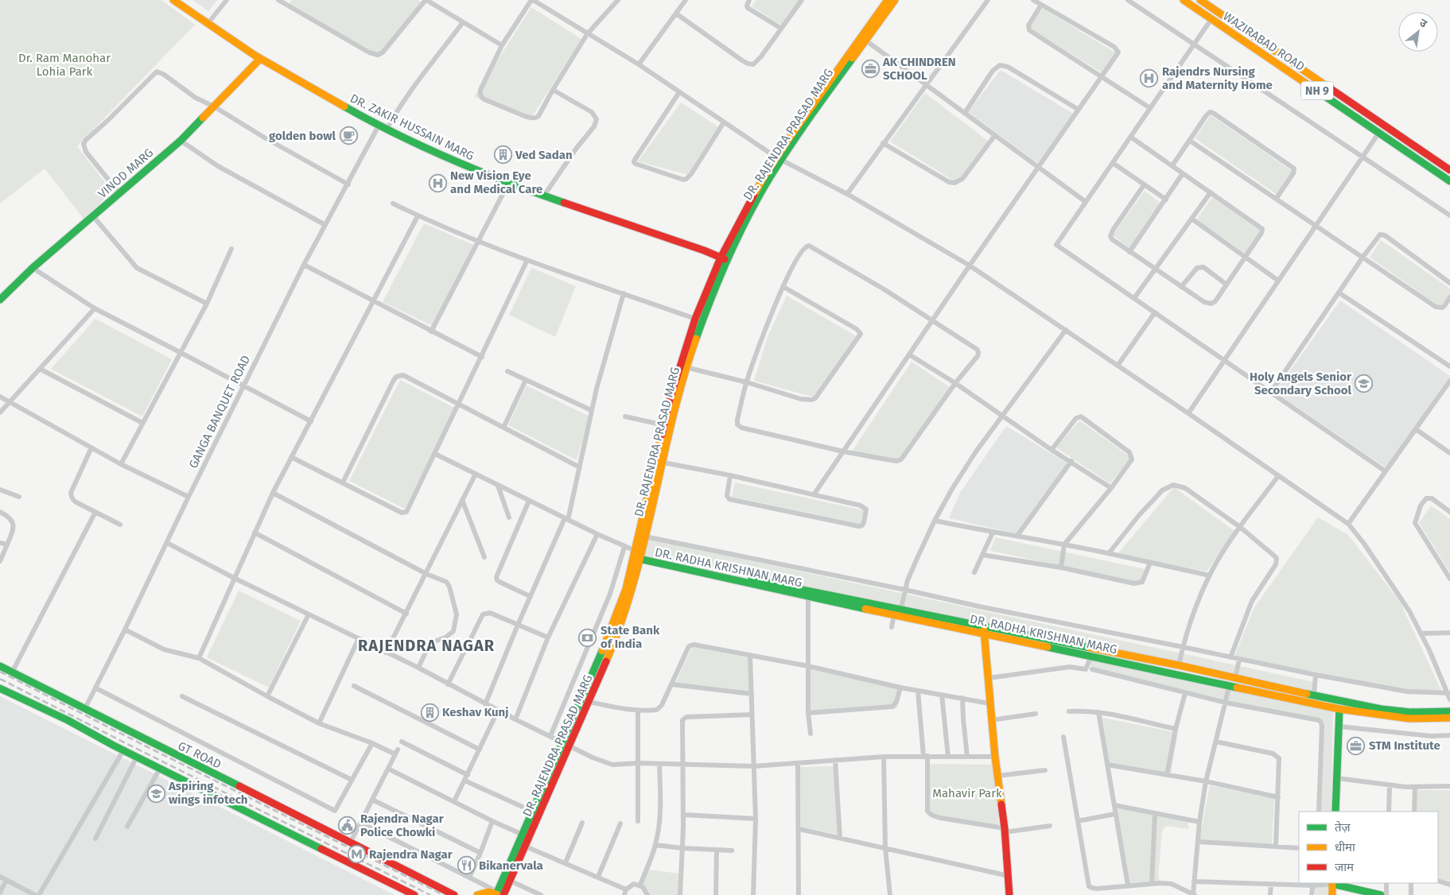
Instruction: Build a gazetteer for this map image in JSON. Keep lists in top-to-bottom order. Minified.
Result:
{"streets":{"main road":["WAZIRABAD ROAD","NH 9","DR. ZAKIR HUSSAIN MARG","DR. RAJENDRA PRASAD MARG","VINOD MARG","DR. RADHA KRISHNAN MARG","GT ROAD"],"street":["GANGA BANQUET ROAD"]},"crossings":[["DR. ZAKIR HUSSAIN MARG","DR. RAJENDRA PRASAD MARG"],["DR. ZAKIR HUSSAIN MARG","VINOD MARG"],["DR. ZAKIR HUSSAIN MARG","GANGA BANQUET ROAD"],["DR. RAJENDRA PRASAD MARG","DR. RADHA KRISHNAN MARG"],["GANGA BANQUET ROAD","GT ROAD"]],"districts":["RAJENDRA NAGAR"],"parks":["Dr. Ram Manohar Lohia Park","Mahavir Park"],"places":{"office":["AK CHINDREN SCHOOL","STM Institute"],"hospital":["Rajendrs Nursing and Maternity Home","New Vision Eye and Medical Care"],"cafe":["golden bowl"],"building":["Ved Sadan","Keshav Kunj"],"school or university":["Holy Angels Senior Secondary School","Aspiring wings infotech"],"bank":["State Bank of India"],"public building":["Rajendra Nagar Police Chowki"],"metro station":["Rajendra Nagar"],"restaurant":["Bikanervala"]},"legend":["तेज़","धीमा","जाम"],"north":"top right"}
